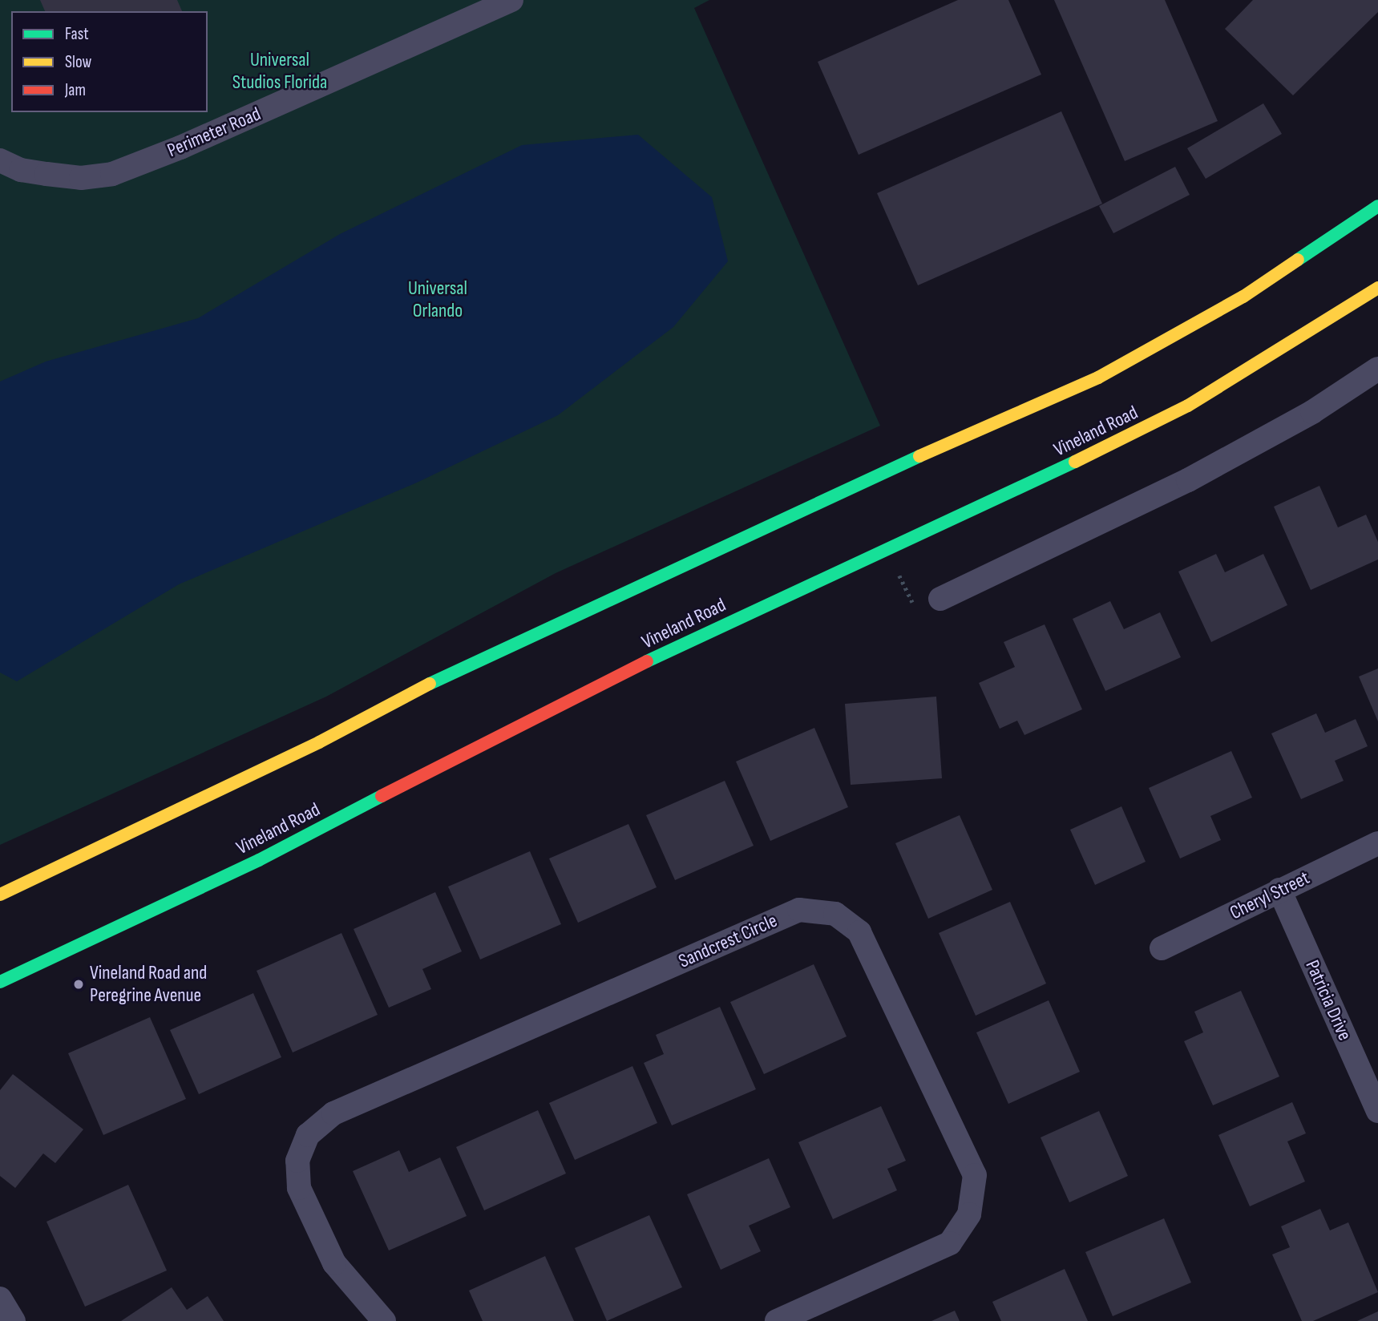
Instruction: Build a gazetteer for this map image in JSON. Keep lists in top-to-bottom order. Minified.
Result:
{"streets":{"main road":["Vineland Road"],"street":["Perimeter Road","Cheryl Street","Sandcrest Circle","Patricia Drive"]},"crossings":[["Cheryl Street","Patricia Drive"]],"parks":["Universal Studios Florida","Universal Orlando"],"places":["Vineland Road and Peregrine Avenue"],"legend":["Fast","Slow","Jam"]}
